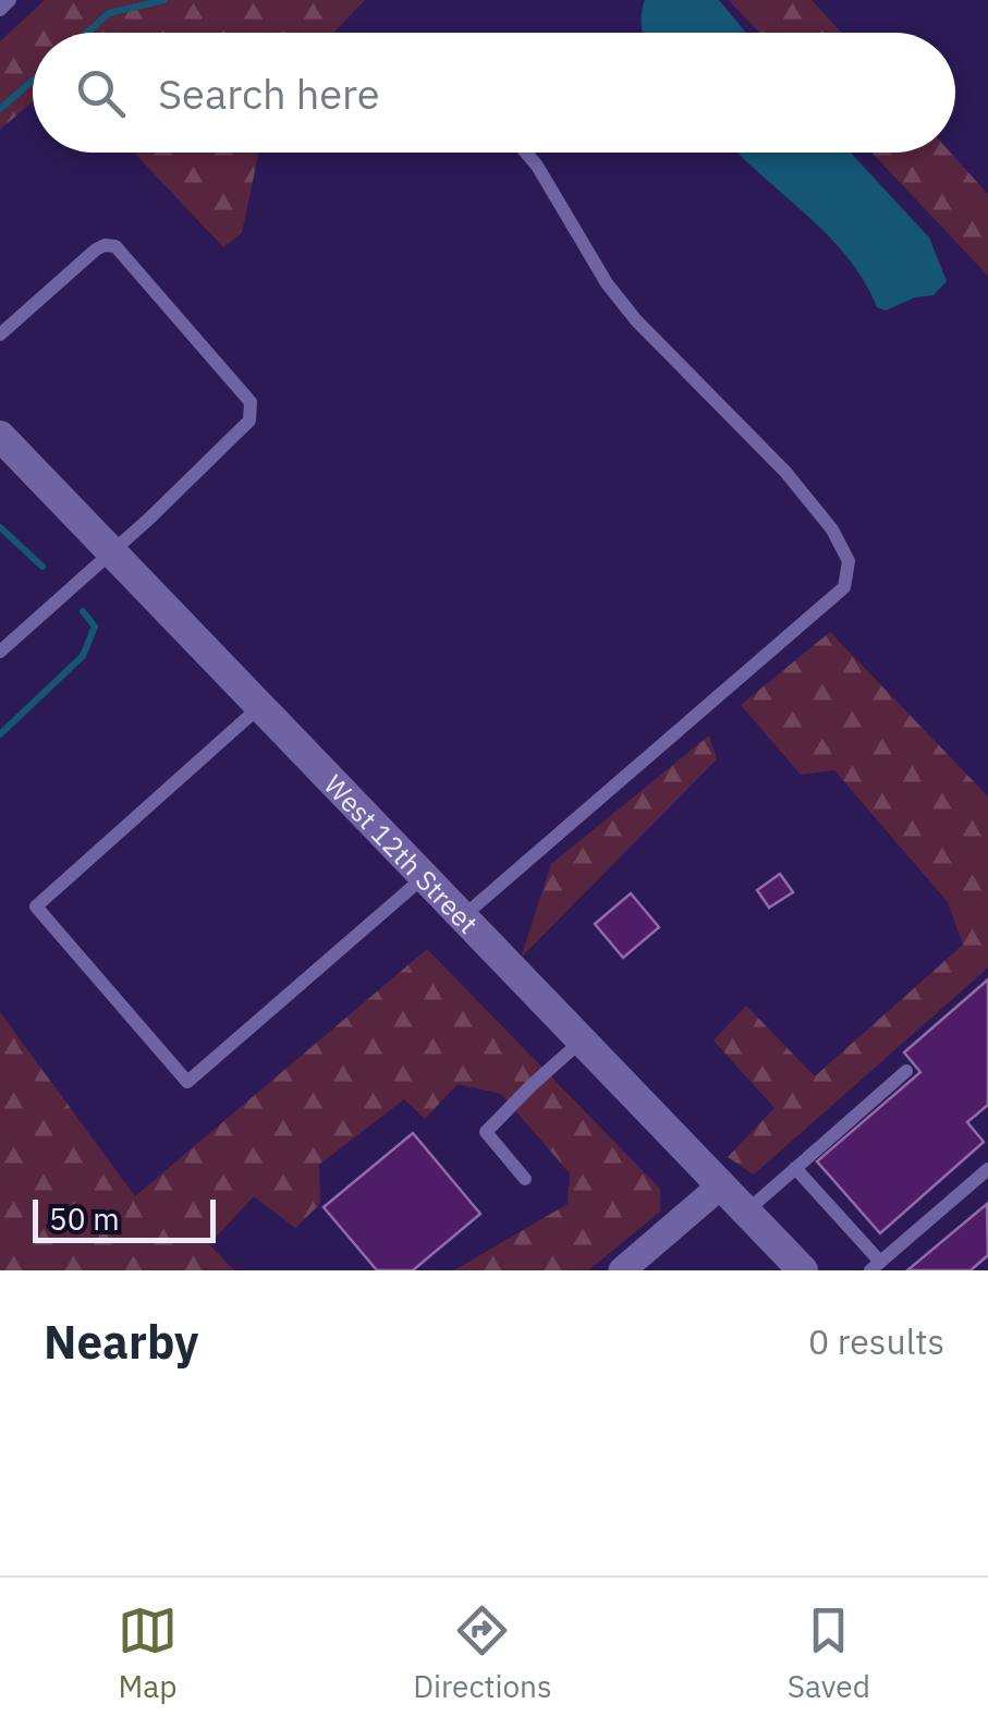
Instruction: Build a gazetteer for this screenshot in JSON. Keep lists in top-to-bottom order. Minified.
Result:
{"streets":{"street":["West 12th Street"]},"scale_bar":"50 m","page":{"search":"Search here","scale":"50 m","heading":["Nearby","0 results"],"nav":["Map","Directions","Saved"]}}
